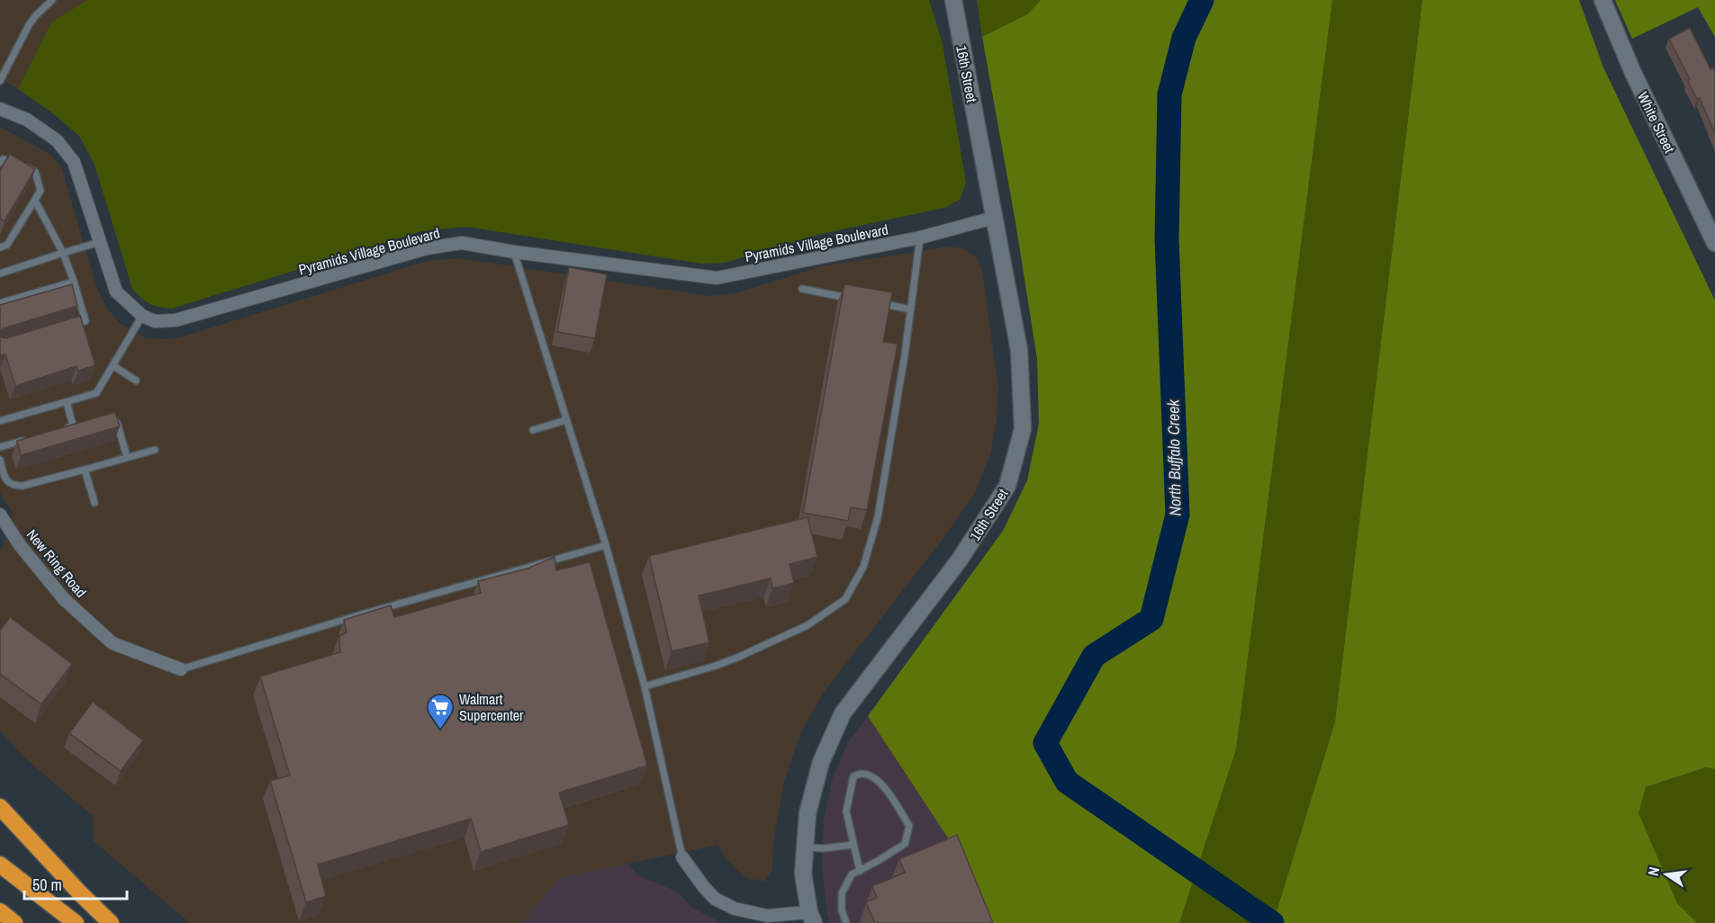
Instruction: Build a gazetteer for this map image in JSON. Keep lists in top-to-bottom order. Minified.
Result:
{"streets":{"street":["16th Street","White Street","Pyramids Village Boulevard","New Ring Road"]},"crossings":[["16th Street","Pyramids Village Boulevard"]],"water":["North Buffalo Creek"],"places":{"supermarket":["Walmart Supercenter"]},"scale_bar":"50 m","north":"left"}
